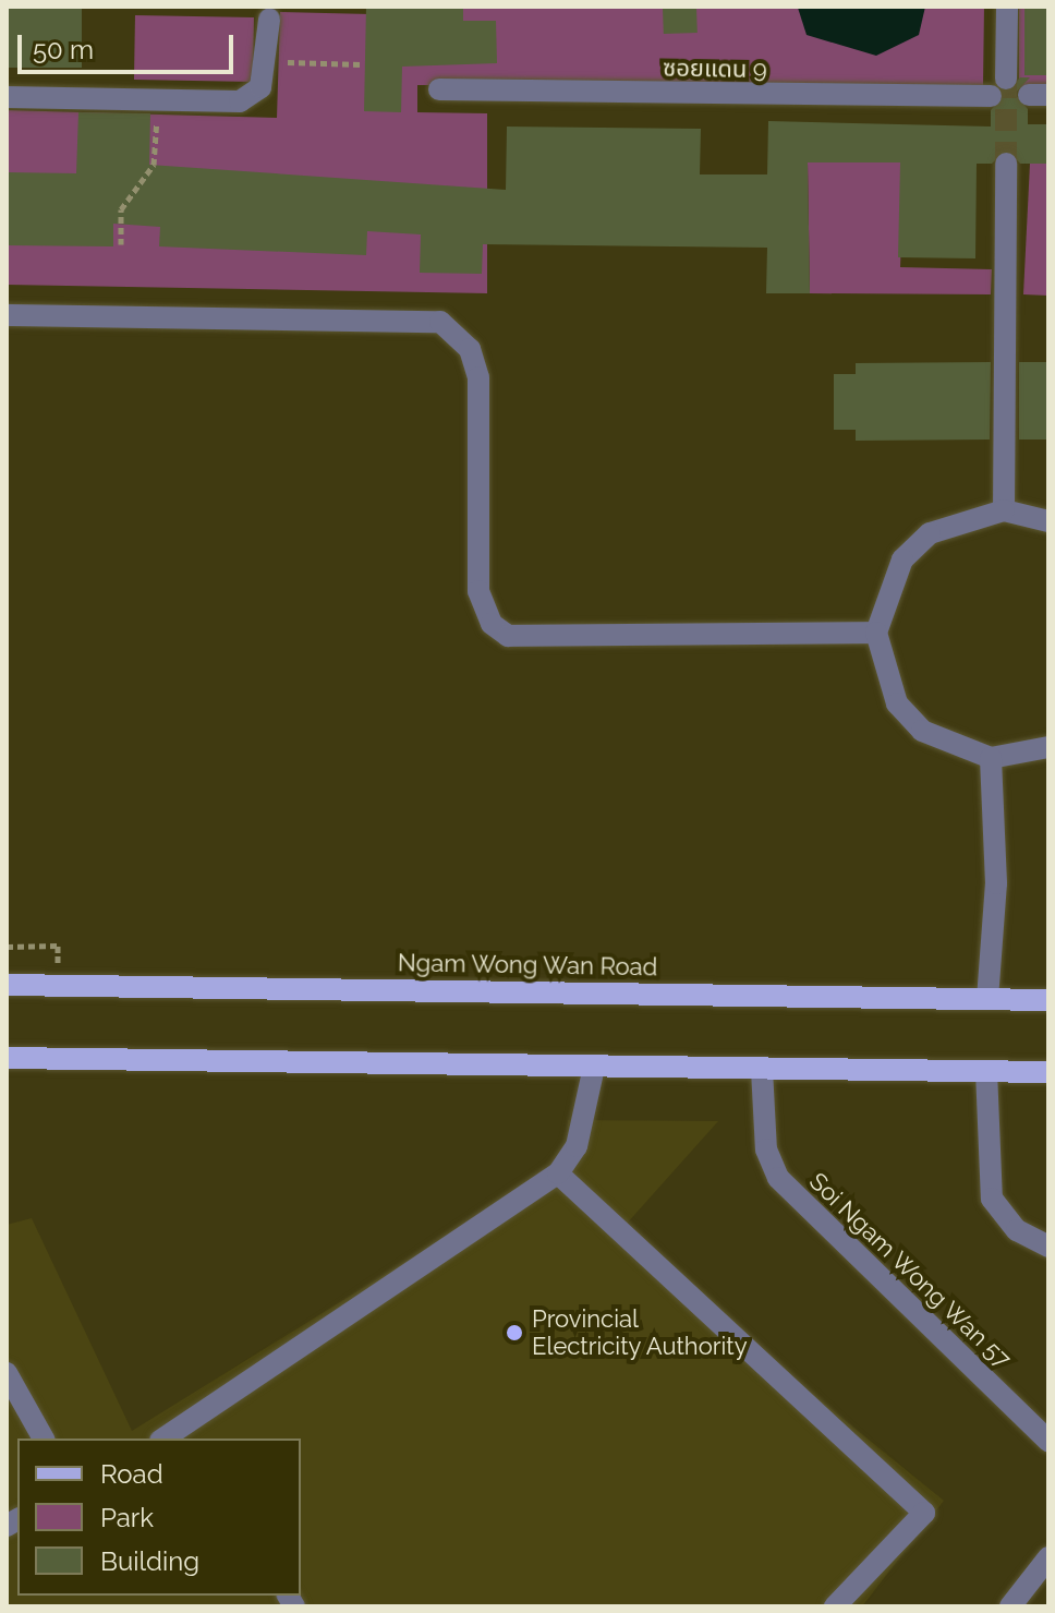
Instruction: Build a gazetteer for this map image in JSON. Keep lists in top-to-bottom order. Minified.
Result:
{"streets":{"main road":["Ngam Wong Wan Road"],"street":["ซอยแดน 9","Soi Ngam Wong Wan 57"]},"places":["Provincial Electricity Authority"],"legend":["Road","Park","Building"],"scale_bar":"50 m"}
